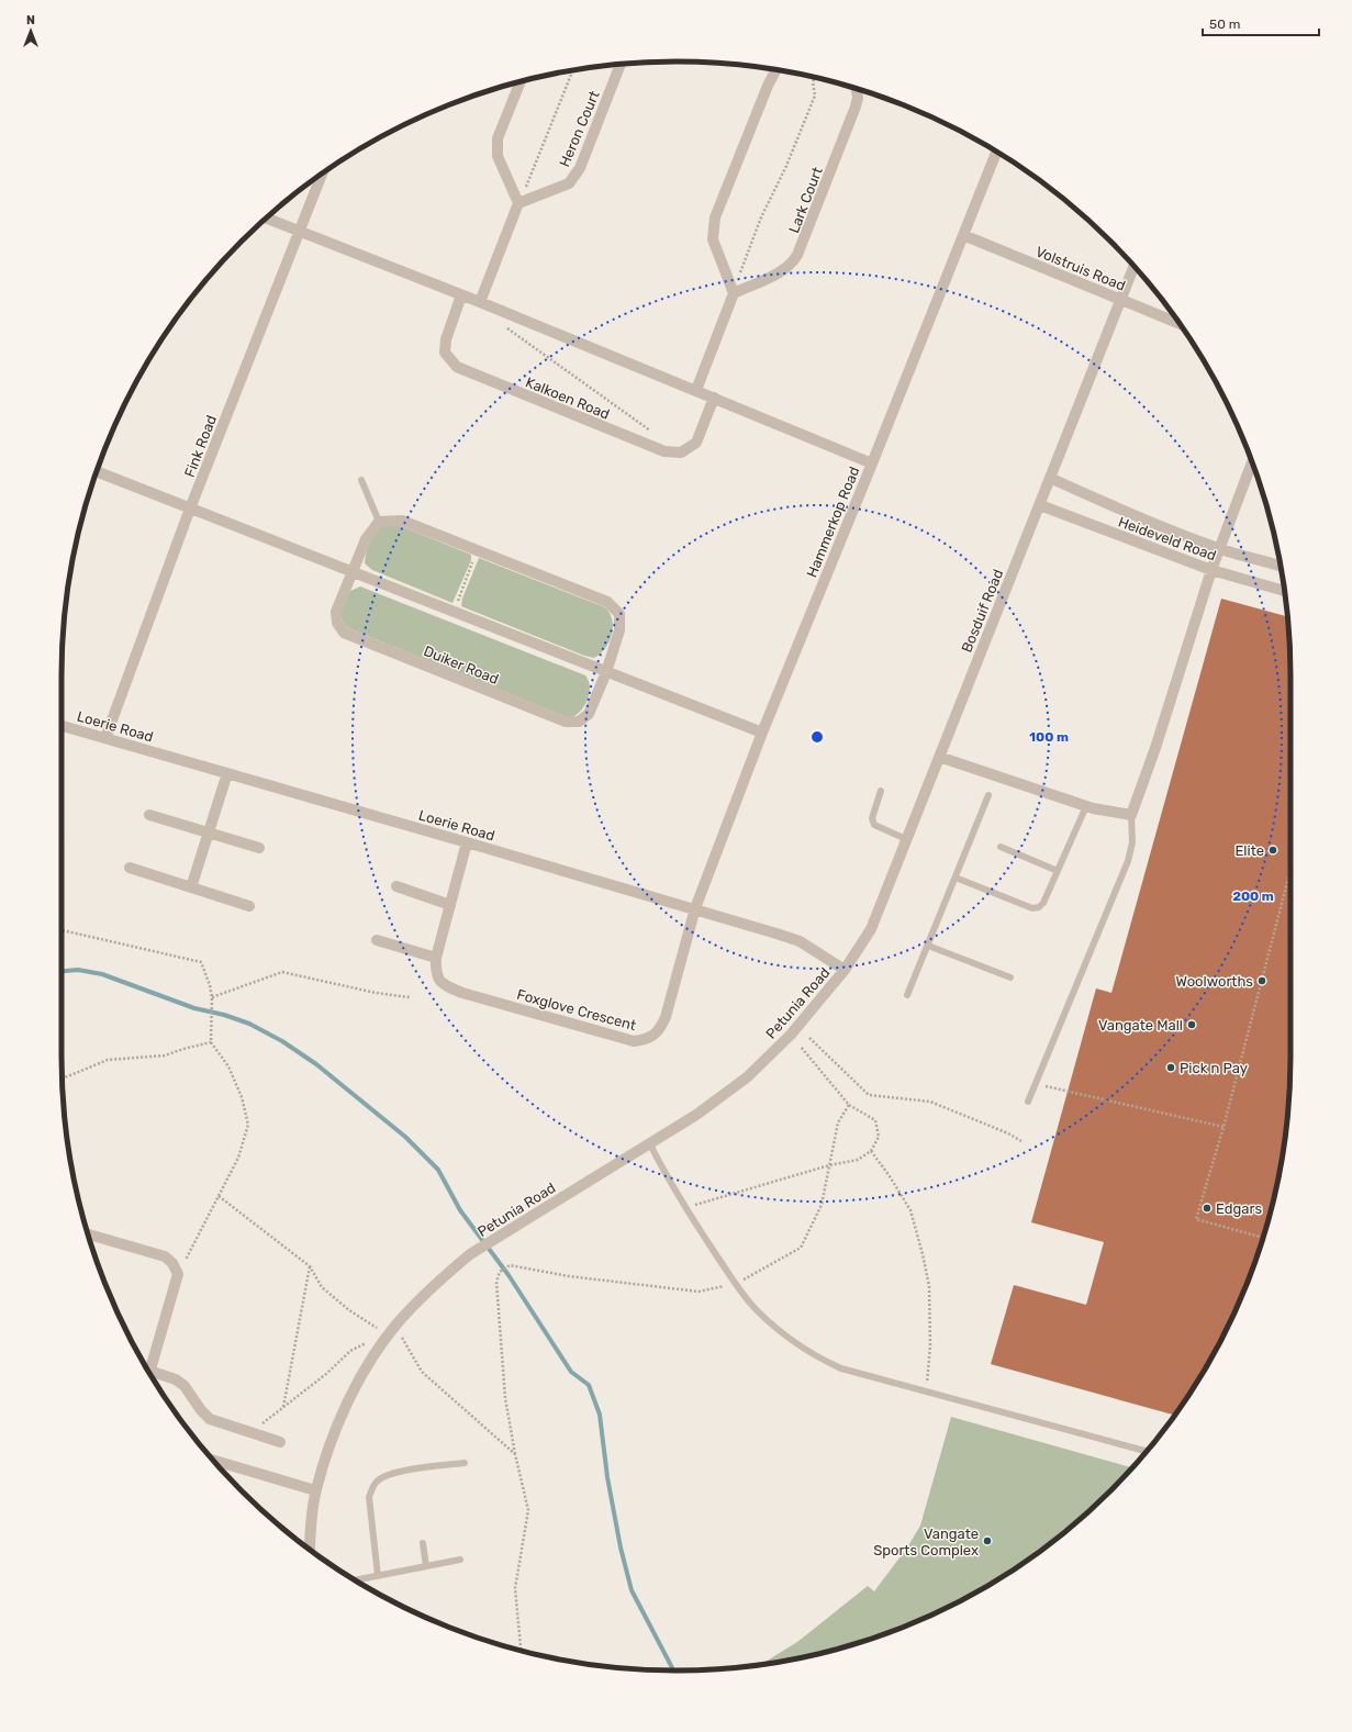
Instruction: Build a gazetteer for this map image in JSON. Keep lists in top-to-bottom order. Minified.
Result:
{"streets":{"street":["Heron Court","Lark Court","Volstruis Road","Kalkoen Road","Fink Road","Hammerkop Road","Heideveld Road","Bosduif Road","Duiker Road","Loerie Road","Petunia Road","Foxglove Crescent"]},"crossings":[["Volstruis Road","Hammerkop Road"],["Volstruis Road","Bosduif Road"],["Fink Road","Loerie Road"],["Hammerkop Road","Loerie Road"],["Hammerkop Road","Foxglove Crescent"],["Heideveld Road","Bosduif Road"],["Bosduif Road","Loerie Road"],["Bosduif Road","Petunia Road"],["Loerie Road","Petunia Road"],["Loerie Road","Foxglove Crescent"]],"places":["Elite","Woolworths","Vangate Mall","Pick n Pay","Edgars","Vangate Sports Complex"],"scale_bar":"50 m","north":"top","rings":["100 m","200 m"]}
